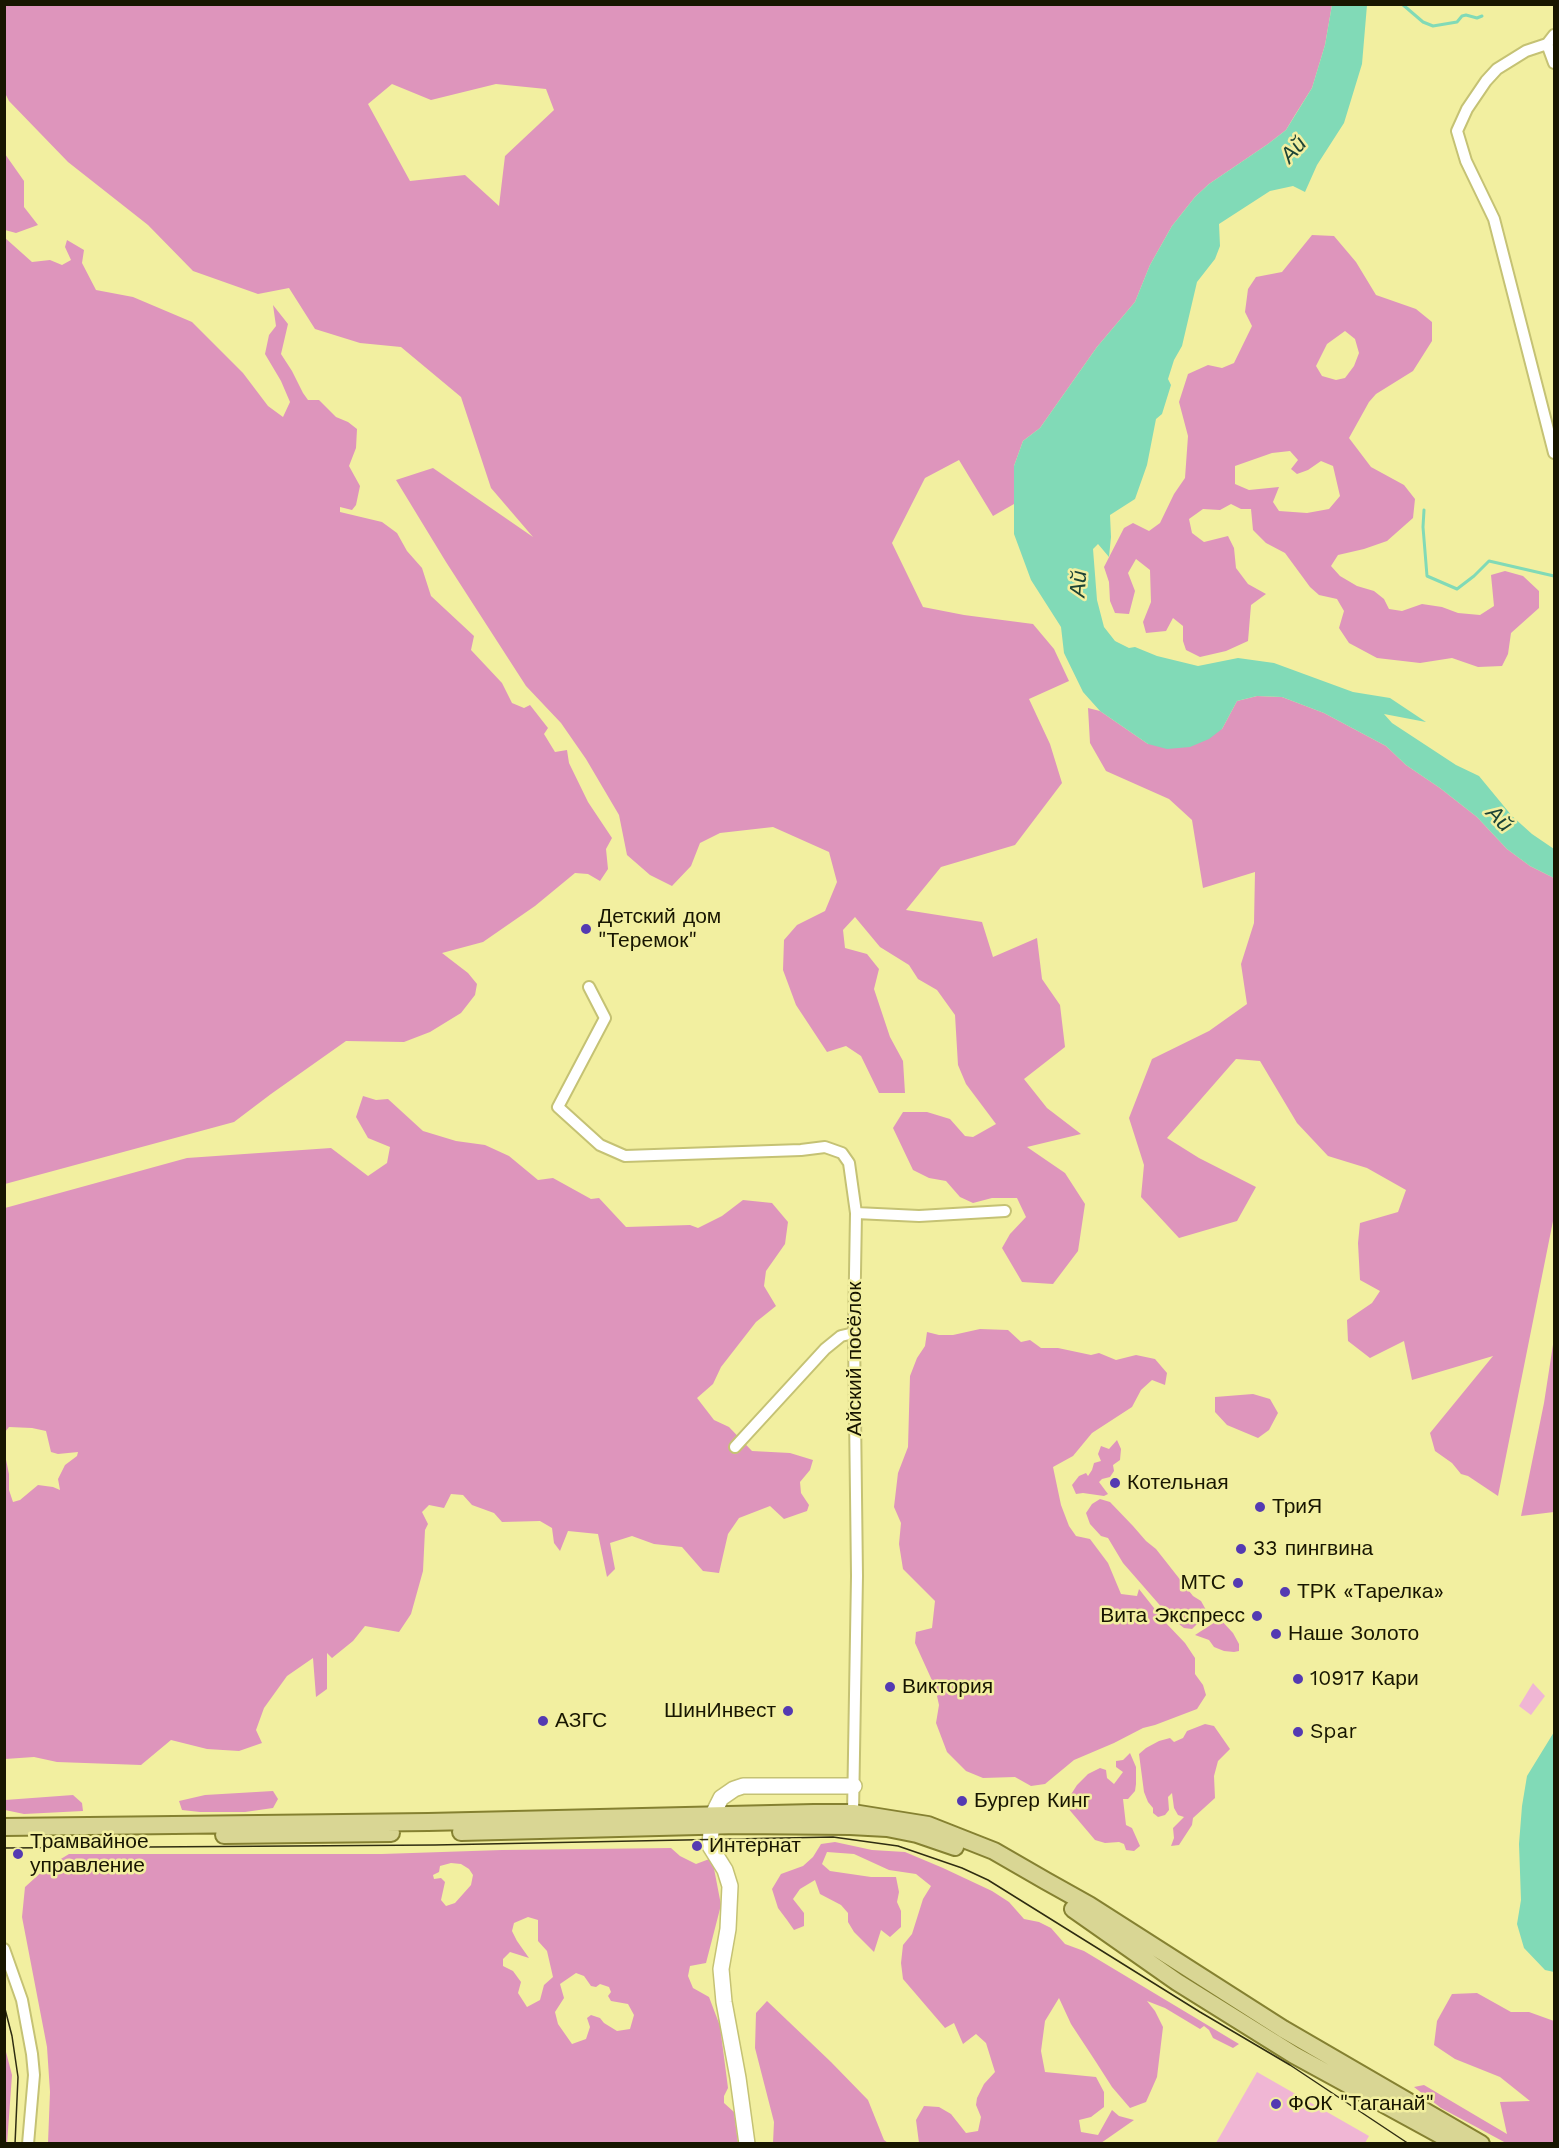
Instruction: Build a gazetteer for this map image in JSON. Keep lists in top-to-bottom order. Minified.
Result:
{"streets":{"street":["Айский посёлок"]},"water":["Ай"],"places":["Детский дом \"Теремок\"","Котельная","ТриЯ","33 пингвина","МТС","ТРК «Тарелка»","Вита Экспресс","Наше Золото","10917 Кари","Виктория","ШинИнвест","АЗГС","Spar","Бургер Кинг","Интернат","Трамвайное управление","ФОК \"Таганай\""]}
